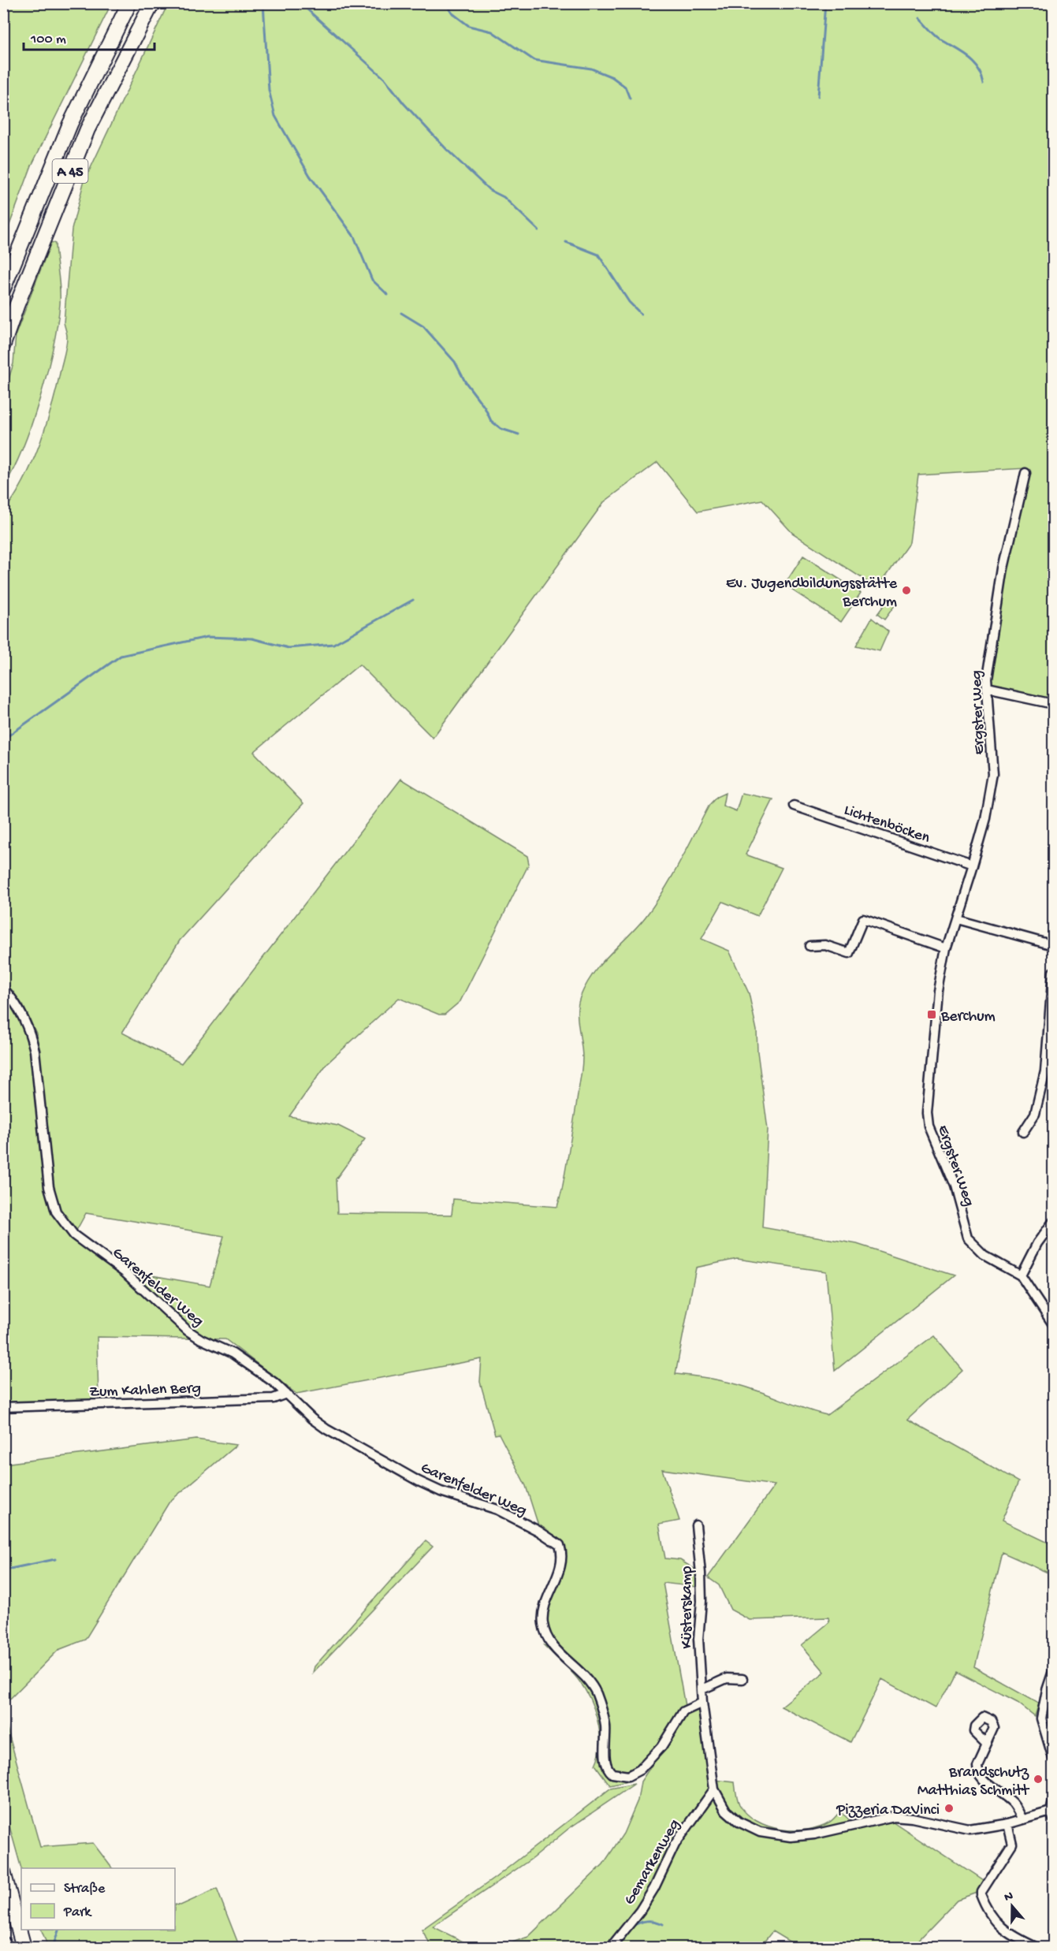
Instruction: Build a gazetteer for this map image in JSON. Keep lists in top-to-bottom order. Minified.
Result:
{"streets":{"highway":["A 45"],"street":["Ergster Weg","Lichtenböcken","Garenfelder Weg","Zum Kahlen Berg","Küsterskamp","Gemarkenweg"]},"crossings":[["Ergster Weg","Lichtenböcken"],["Garenfelder Weg","Zum Kahlen Berg"],["Garenfelder Weg","Küsterskamp"]],"places":{"other":["Ev. Jugendbildungsstätte Berchum","Brandschutz Matthias Schmitt","Pizzeria DaVinci"],"transit":["Berchum"]},"legend":["Straße","Park"],"scale_bar":"100 m","north":"top"}
